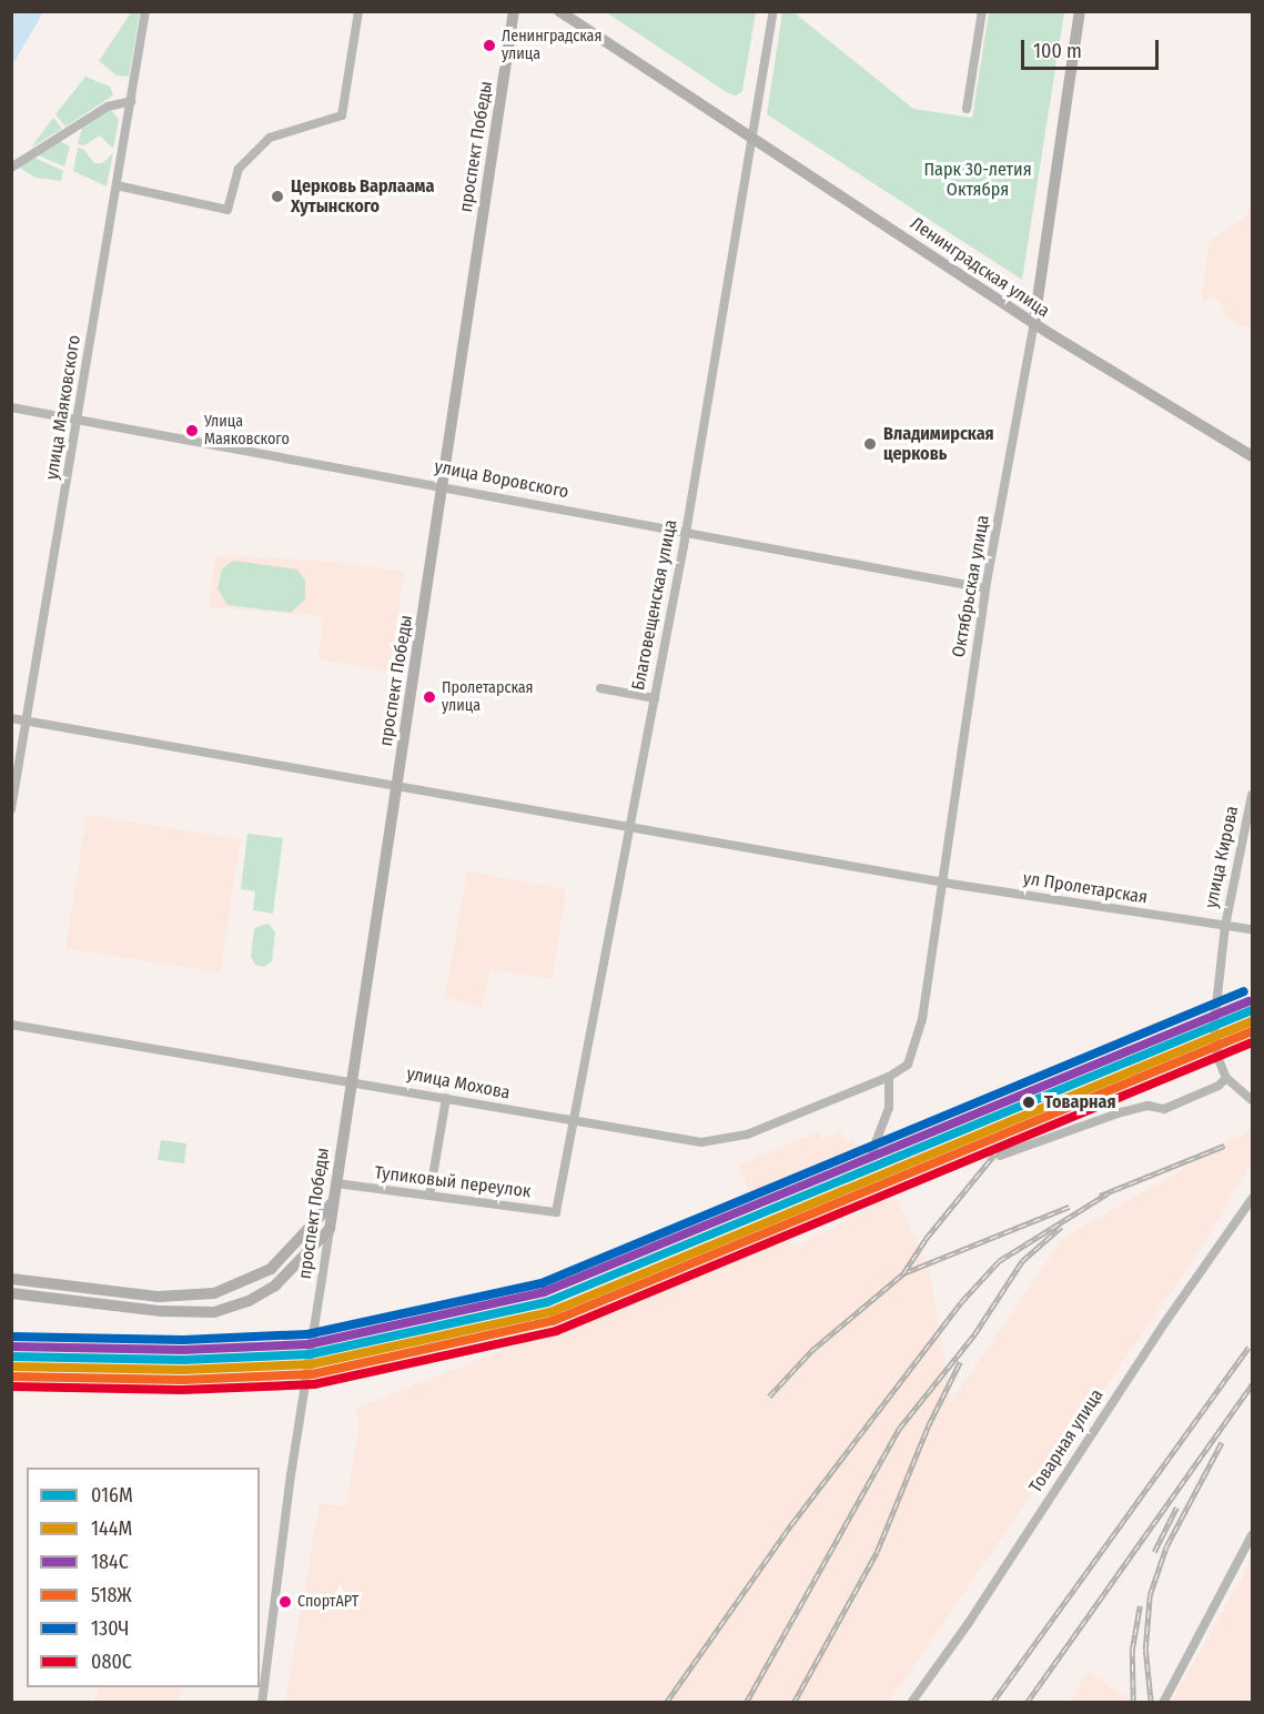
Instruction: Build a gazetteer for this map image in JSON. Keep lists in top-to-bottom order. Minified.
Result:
{"streets":{"main road":["проспект Победы","Ленинградская улица","Октябрьская улица"],"street":["улица Маяковского","улица Воровского","Благовещенская улица","улица Кирова","ул Пролетарская","улица Мохова","Тупиковый переулок","Товарная улица"]},"crossings":[["проспект Победы","улица Воровского"],["проспект Победы","улица Мохова"],["проспект Победы","Тупиковый переулок"],["Ленинградская улица","Октябрьская улица"],["Ленинградская улица","Благовещенская улица"],["улица Маяковского","улица Воровского"],["улица Воровского","Октябрьская улица"],["улица Воровского","Благовещенская улица"],["Октябрьская улица","ул Пролетарская"],["Октябрьская улица","улица Мохова"],["Благовещенская улица","улица Мохова"],["Благовещенская улица","Тупиковый переулок"],["улица Кирова","ул Пролетарская"]],"parks":["Парк 30-летия Октября"],"places":["Ленинградская улица","Церковь Варлаама Хутынского","Улица Маяковского","Владимирская церковь","Пролетарская улица","Товарная","СпортАРТ"],"lines":["transit line 130Ч","transit line 184С","transit line 016М","transit line 144М","transit line 518Ж","transit line 080С"],"legend":["016М","144М","184С","518Ж","130Ч","080С"],"scale_bar":"100 m"}
